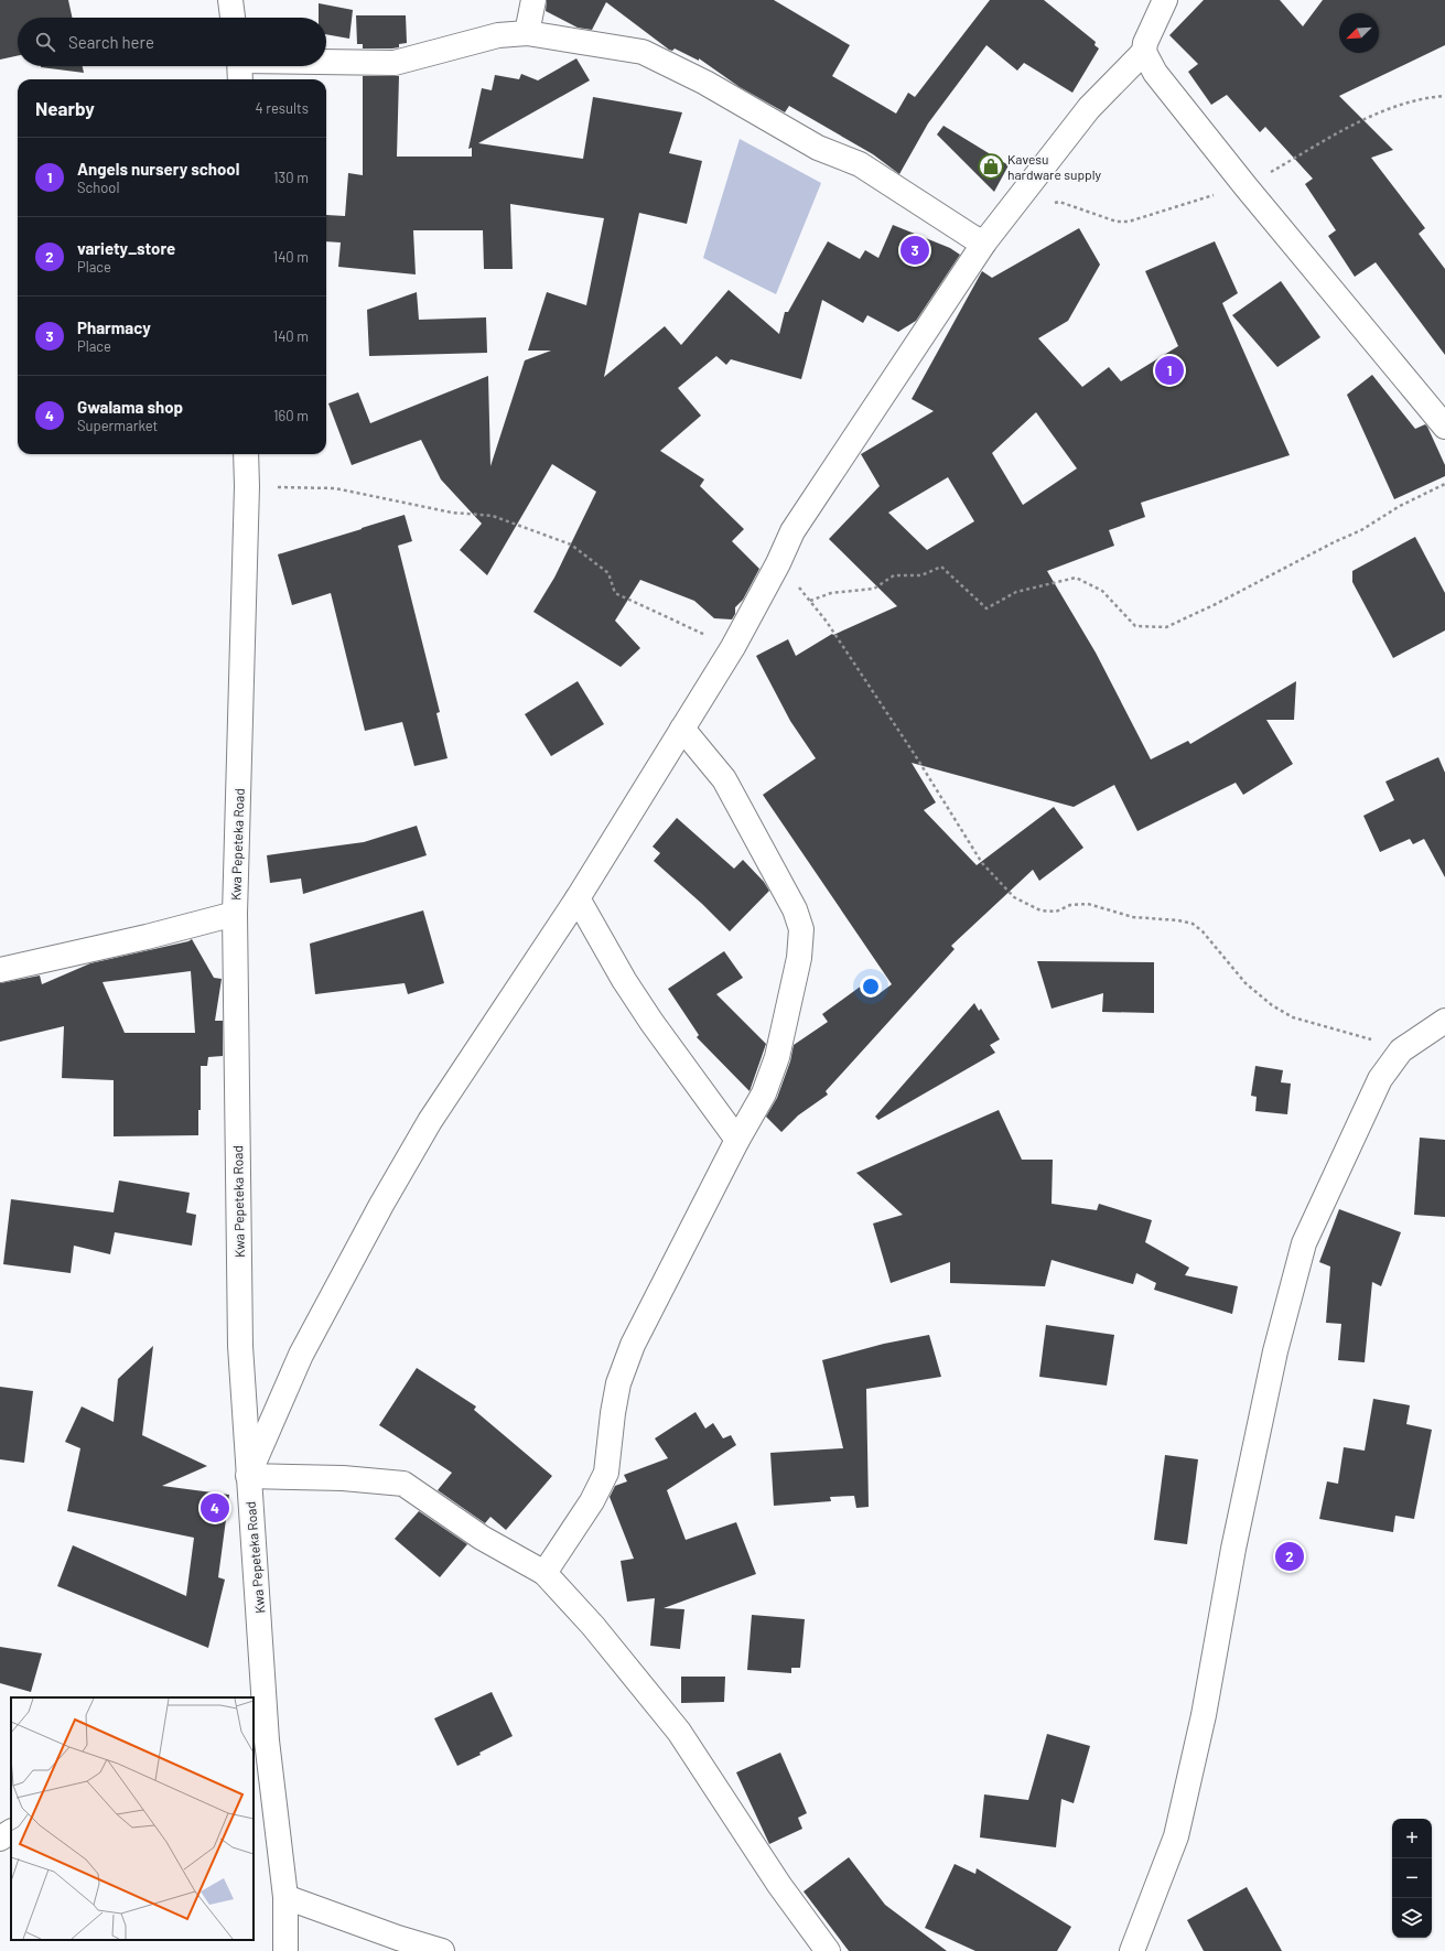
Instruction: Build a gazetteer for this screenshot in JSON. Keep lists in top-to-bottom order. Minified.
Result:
{"streets":{"street":["Kwa Pepeteka Road"]},"places":{"shop":["Kavesu hardware supply"]},"north":"bottom left","page":{"search":"Search here","heading":["Nearby","4 results"],"list":[{"mark":"1","name":"Angels nursery school","note":"School","value":"130 m"},{"mark":"2","name":"variety_store","note":"Place","value":"140 m"},{"mark":"3","name":"Pharmacy","note":"Place","value":"140 m"},{"mark":"4","name":"Gwalama shop","note":"Supermarket","value":"160 m"}],"pins":["3","1","4","2"],"map_buttons":["+","−"]}}
